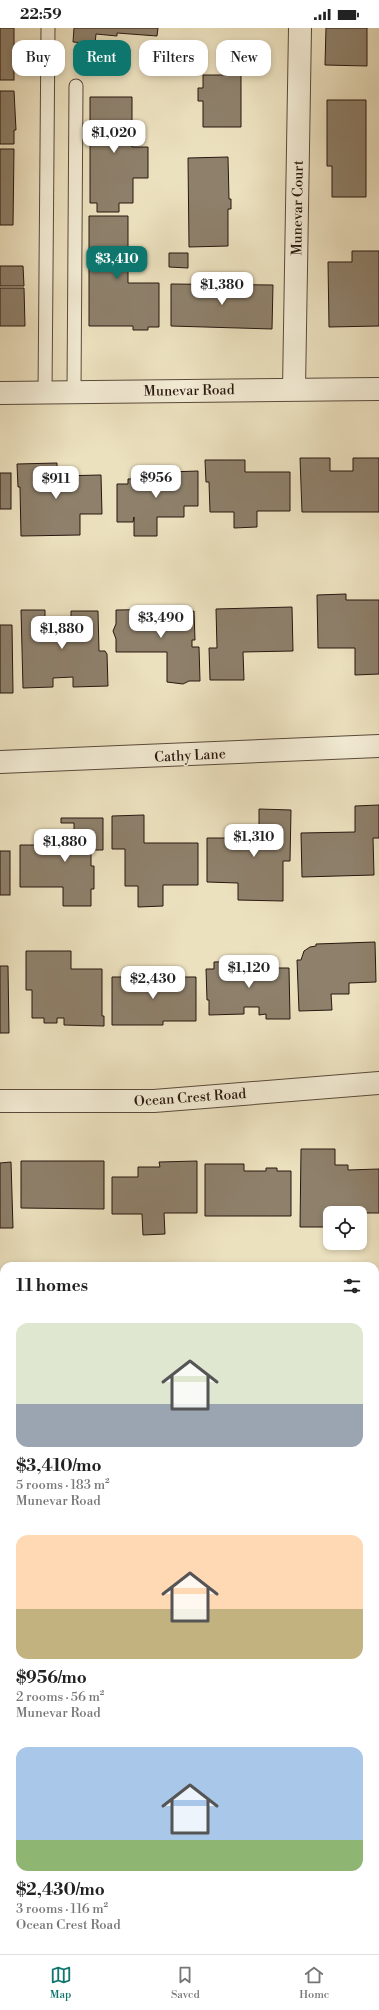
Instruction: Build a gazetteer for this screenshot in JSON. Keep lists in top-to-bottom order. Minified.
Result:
{"streets":{"street":["Munevar Court","Munevar Road","Cathy Lane","Ocean Crest Road"]},"crossings":[["Munevar Court","Munevar Road"]],"page":{"status":"22:59","chip":["Buy","Rent","Filters","New"],"price":["$1,020","$3,410","$1,380","$956","$911","$3,490","$1,880","$1,310","$1,880","$1,120","$2,430"],"heading":"11 homes","list":[{"name":"$3,410/mo","note":"5 rooms · 183 m² · Munevar Road"},{"name":"$956/mo","note":"2 rooms · 56 m² · Munevar Road"},{"name":"$2,430/mo","note":"3 rooms · 116 m² · Ocean Crest Road"}],"tabs":["Map","Saved","Home"]}}
